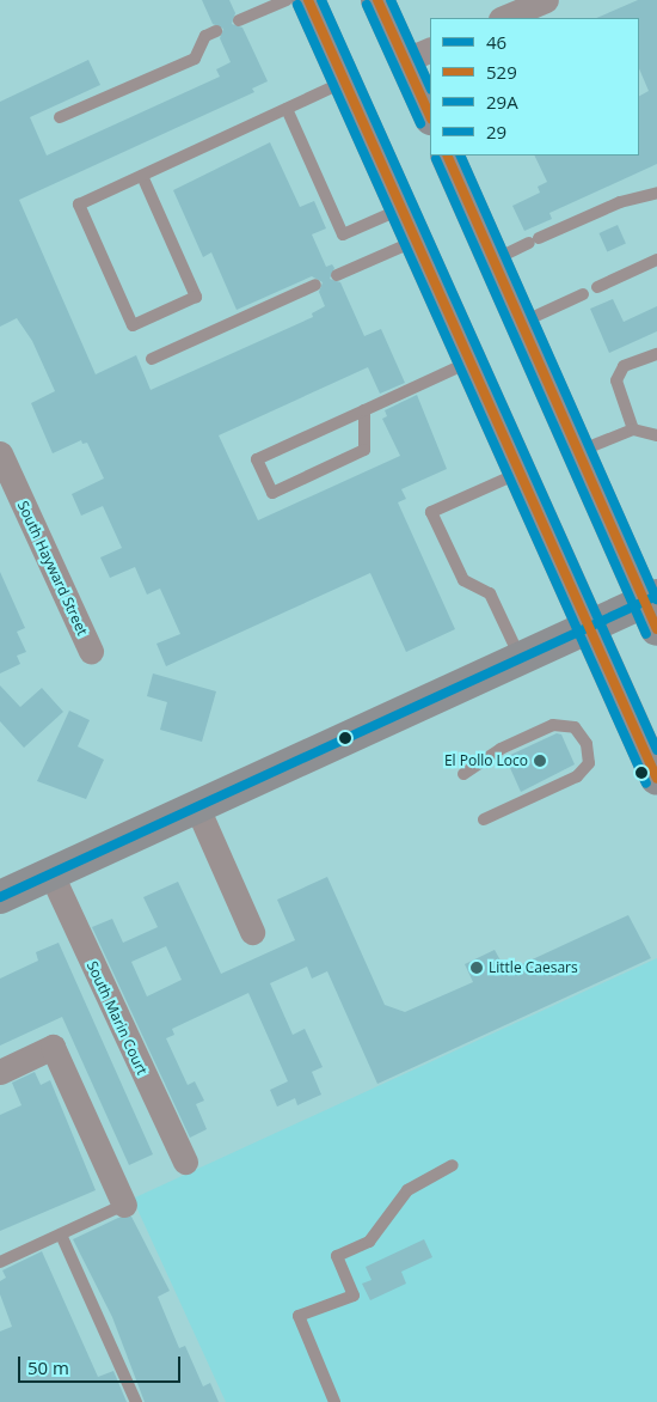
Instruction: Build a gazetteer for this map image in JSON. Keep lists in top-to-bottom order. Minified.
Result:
{"streets":{"street":["South Hayward Street","South Marin Court"]},"places":["El Pollo Loco","Little Caesars"],"lines":["transit line 529","transit line 29","transit line 29A","transit line 46"],"legend":["46","529","29A","29"],"scale_bar":"50 m"}
